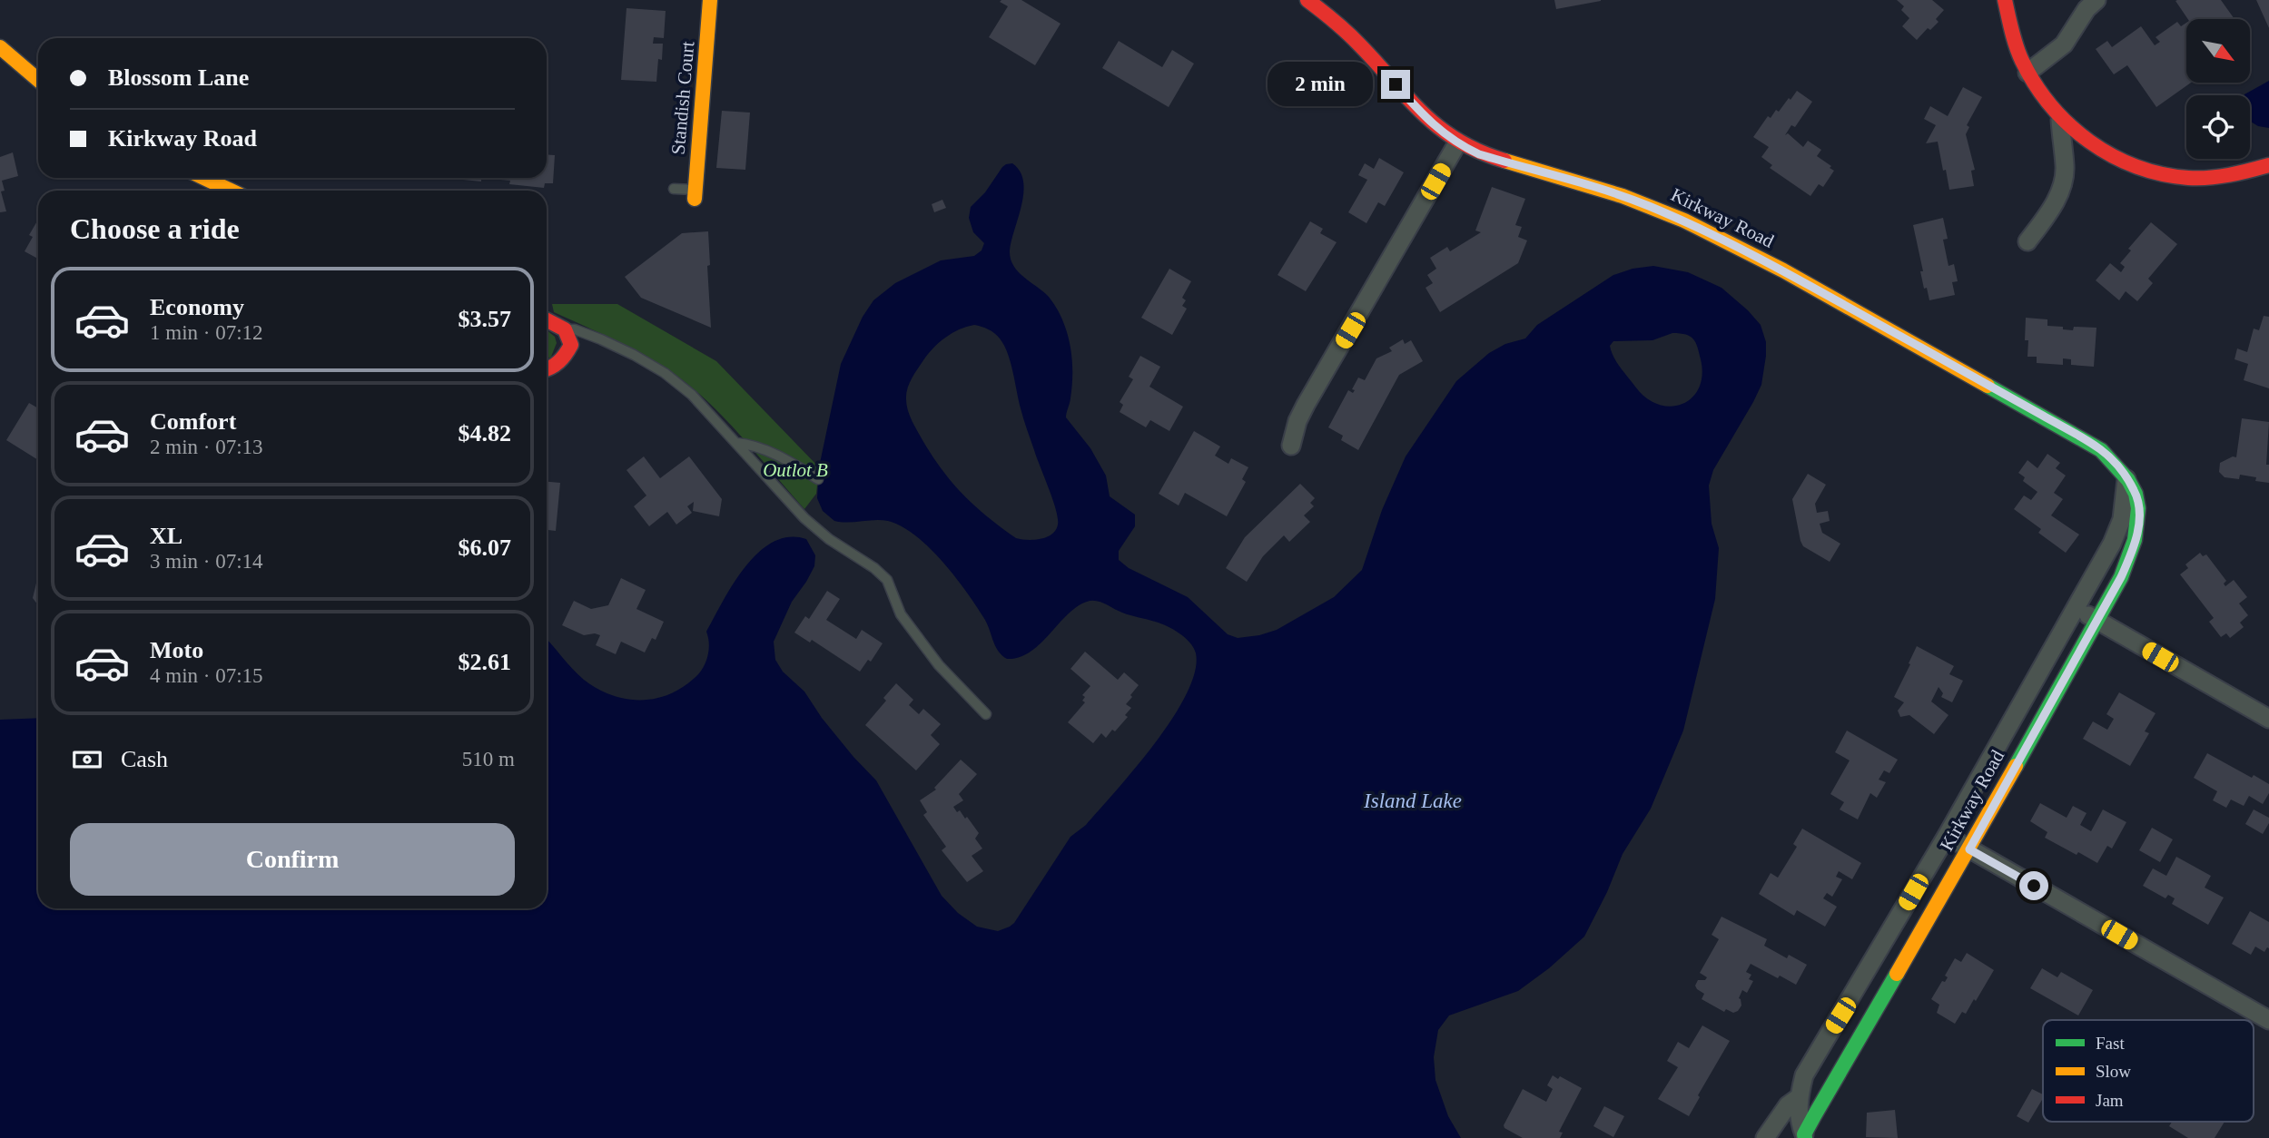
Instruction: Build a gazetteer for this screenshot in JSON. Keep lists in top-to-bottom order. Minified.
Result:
{"streets":{"street":["Standish Court","Kirkway Road"]},"water":["Island Lake"],"parks":["Outlot B"],"legend":["Fast","Slow","Jam"],"north":"bottom right","page":{"banner":["Blossom Lane","Kirkway Road"],"bubble":"2 min","heading":"Choose a ride","list":[{"name":"Economy","note":"1 min · 07:12","value":"$3.57"},{"name":"Comfort","note":"2 min · 07:13","value":"$4.82"},{"name":"XL","note":"3 min · 07:14","value":"$6.07"},{"name":"Moto","note":"4 min · 07:15","value":"$2.61"}],"pay":["Cash","510 m"],"buttons":"Confirm"}}
